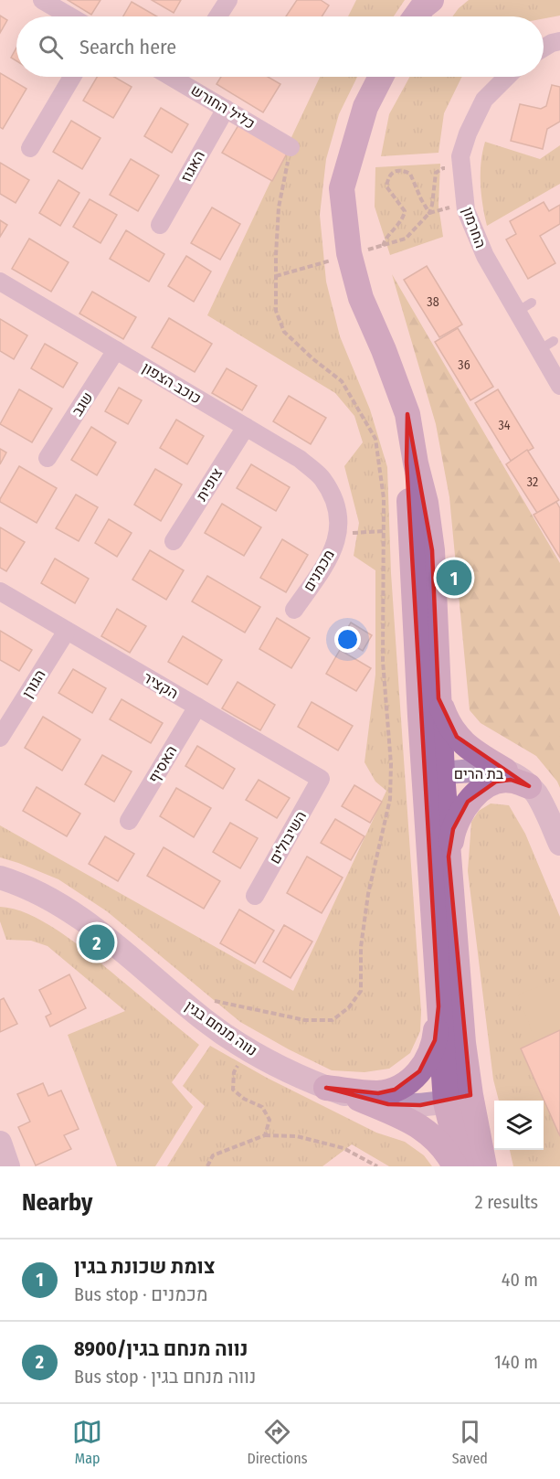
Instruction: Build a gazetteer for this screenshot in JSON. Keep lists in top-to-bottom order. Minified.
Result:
{"streets":{"street":["כליל החורש","האגוז","החרמון","כוכב הצפון","שגב","צופית","מכמנים","הגורן","הקציר","האסיף","בת הרים","השיבולים","נווה מנחם בגין"]},"crossings":[["כליל החורש","האגוז"],["כוכב הצפון","שגב"],["כוכב הצפון","צופית"],["כוכב הצפון","מכמנים"],["הגורן","הקציר"],["הקציר","האסיף"],["הקציר","השיבולים"]],"house_numbers":["38","36","34","32"],"page":{"search":"Search here","pins":["1","2"],"heading":["Nearby","2 results"],"list":[{"mark":"1","name":"צומת שכונת בגין","note":"Bus stop · מכמנים","value":"40 m"},{"mark":"2","name":"נווה מנחם בגין/8900","note":"Bus stop · נווה מנחם בגין","value":"140 m"}],"nav":["Map","Directions","Saved"]}}
